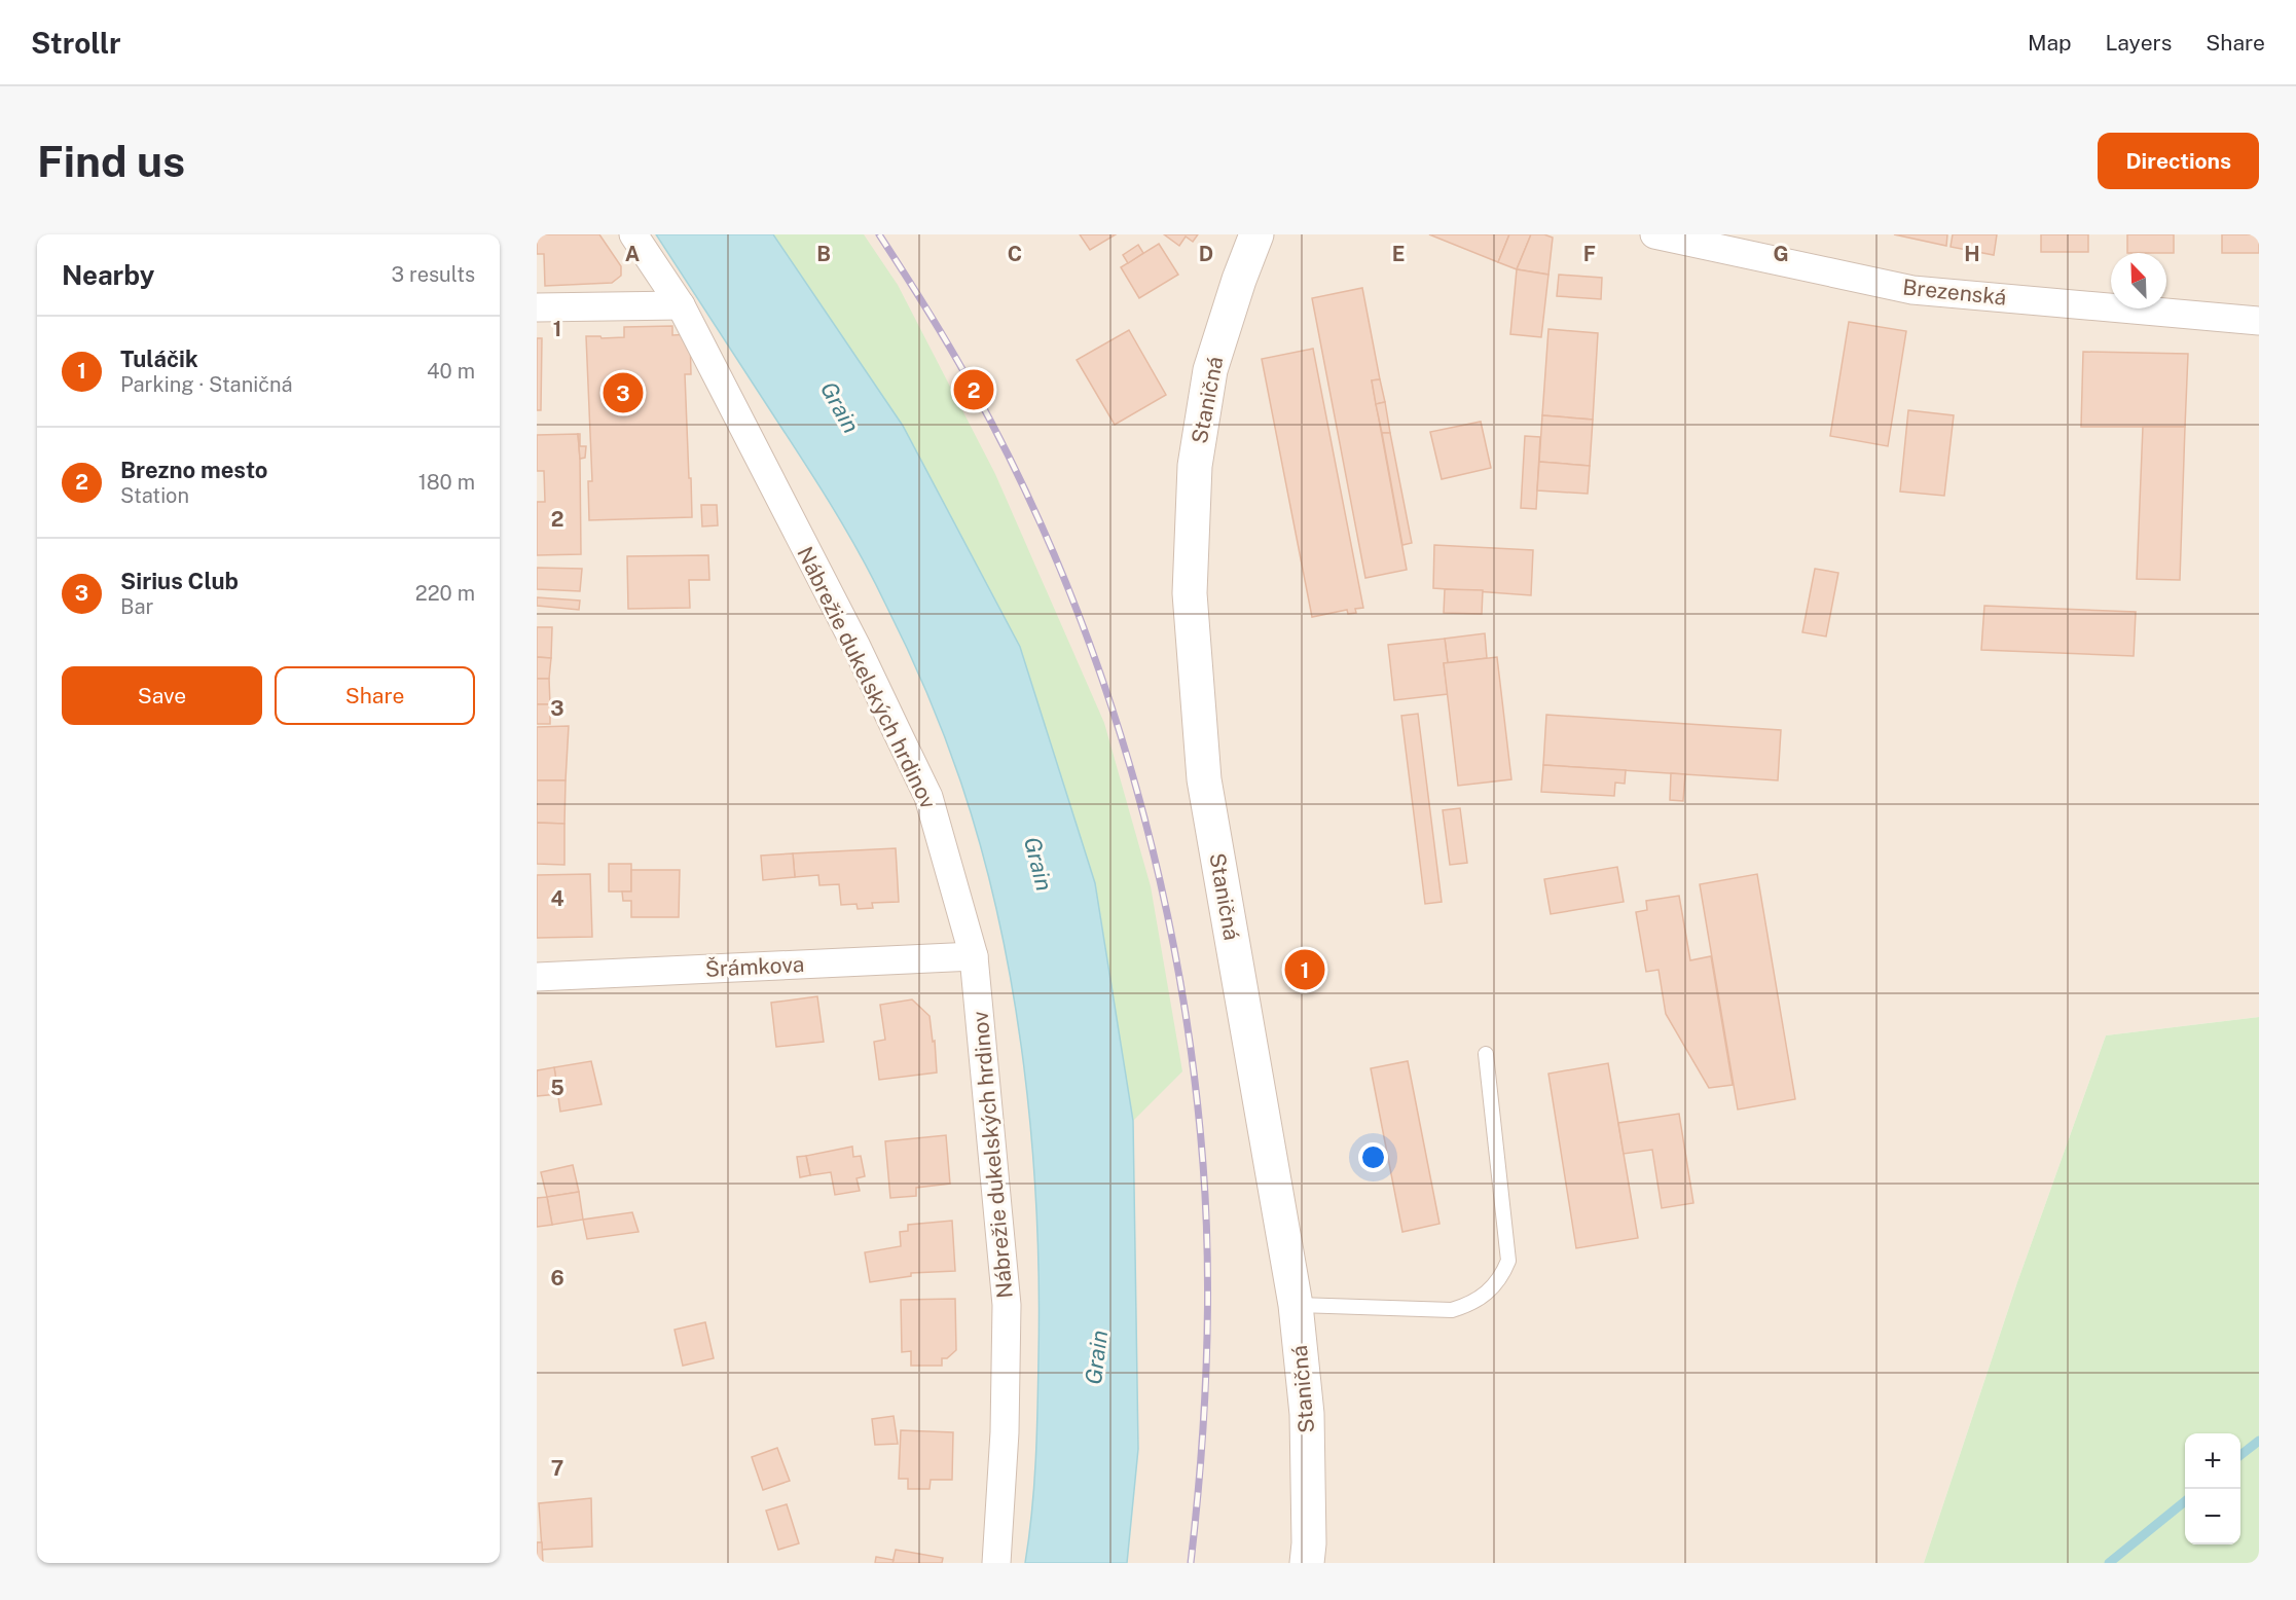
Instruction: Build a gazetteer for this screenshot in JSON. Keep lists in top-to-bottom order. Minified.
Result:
{"streets":{"street":["Brezenská","Staničná","Nábrežie dukelských hrdinov","Šrámkova"]},"crossings":[["Nábrežie dukelských hrdinov","Šrámkova"]],"water":["Grain"],"north":"top left","page":{"header":"Strollr","nav":["Map","Layers","Share"],"buttons":["Directions",["Save","Share"]],"title":"Find us","heading":["Nearby","3 results"],"list":[{"mark":"1","name":"Tuláčik","note":"Parking · Staničná","value":"40 m"},{"mark":"2","name":"Brezno mesto","note":"Station","value":"180 m"},{"mark":"3","name":"Sirius Club","note":"Bar","value":"220 m"}],"pins":["2","3","1"],"map_buttons":["+","−"]},"grid":{"columns":["A","B","C","D","E","F","G","H"],"rows":["1","2","3","4","5","6","7"]}}
